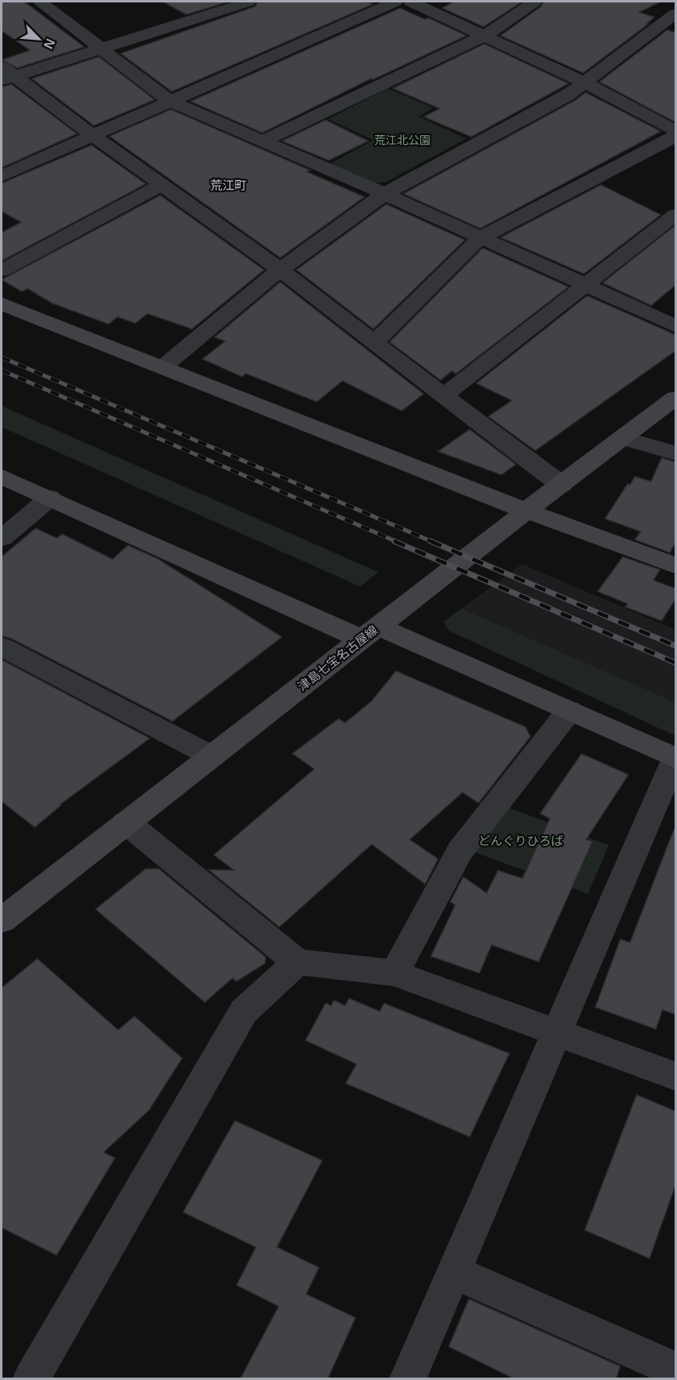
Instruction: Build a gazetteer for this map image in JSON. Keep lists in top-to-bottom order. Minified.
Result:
{"streets":{"street":["津島七宝名古屋線"]},"districts":["荒江町"],"parks":["荒江北公園","どんぐりひろば"],"north":"bottom right"}
